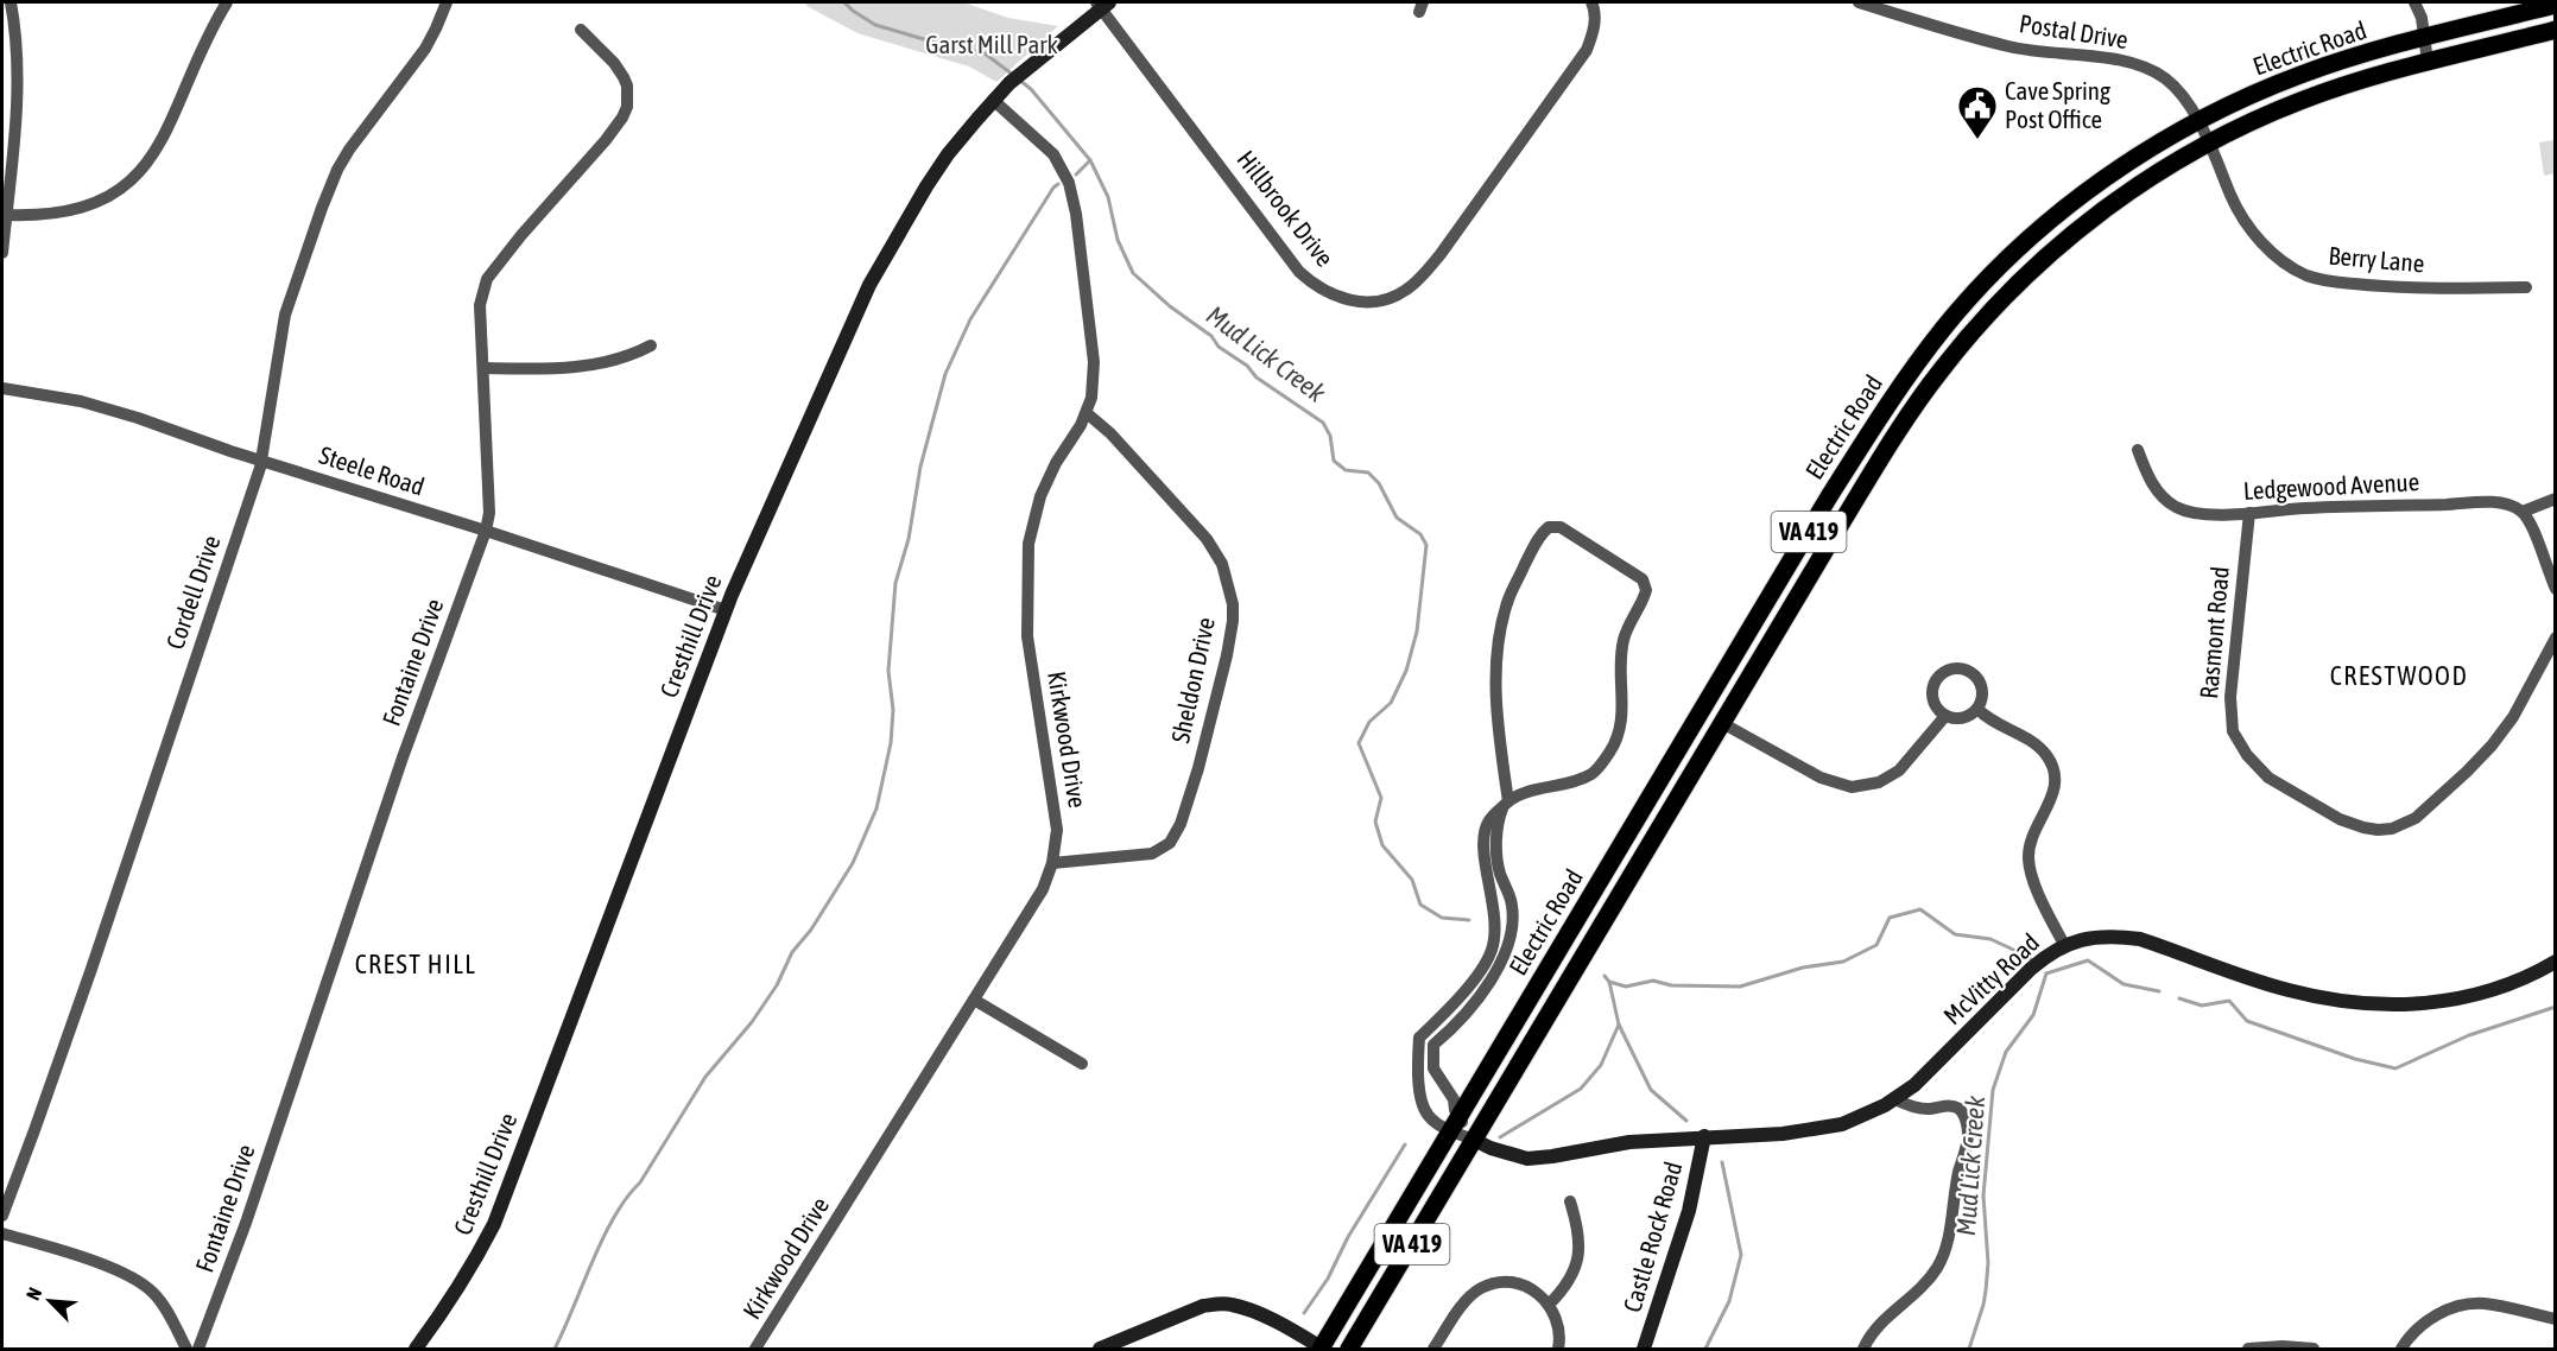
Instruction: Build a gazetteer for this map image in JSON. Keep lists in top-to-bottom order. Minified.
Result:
{"streets":{"main road":["Electric Road","VA 419"],"street":["Postal Drive","Hillbrook Drive","Berry Lane","Steele Road","Ledgewood Avenue","Cordell Drive","Rasmont Road","Cresthill Drive","Fontaine Drive","Sheldon Drive","Kirkwood Drive","McVitty Road","Castle Rock Road"]},"crossings":[["Postal Drive","Electric Road"],["Postal Drive","Berry Lane"],["Electric Road","Berry Lane"],["Electric Road","McVitty Road"],["Hillbrook Drive","Cresthill Drive"],["Steele Road","Cordell Drive"],["Steele Road","Cresthill Drive"],["Steele Road","Fontaine Drive"],["Ledgewood Avenue","Rasmont Road"],["Cresthill Drive","Kirkwood Drive"],["Sheldon Drive","Kirkwood Drive"],["McVitty Road","Castle Rock Road"]],"districts":["CRESTWOOD","CREST HILL"],"water":["Mud Lick Creek"],"parks":["Garst Mill Park"],"places":{"public building":["Cave Spring Post Office"]},"north":"top left"}
